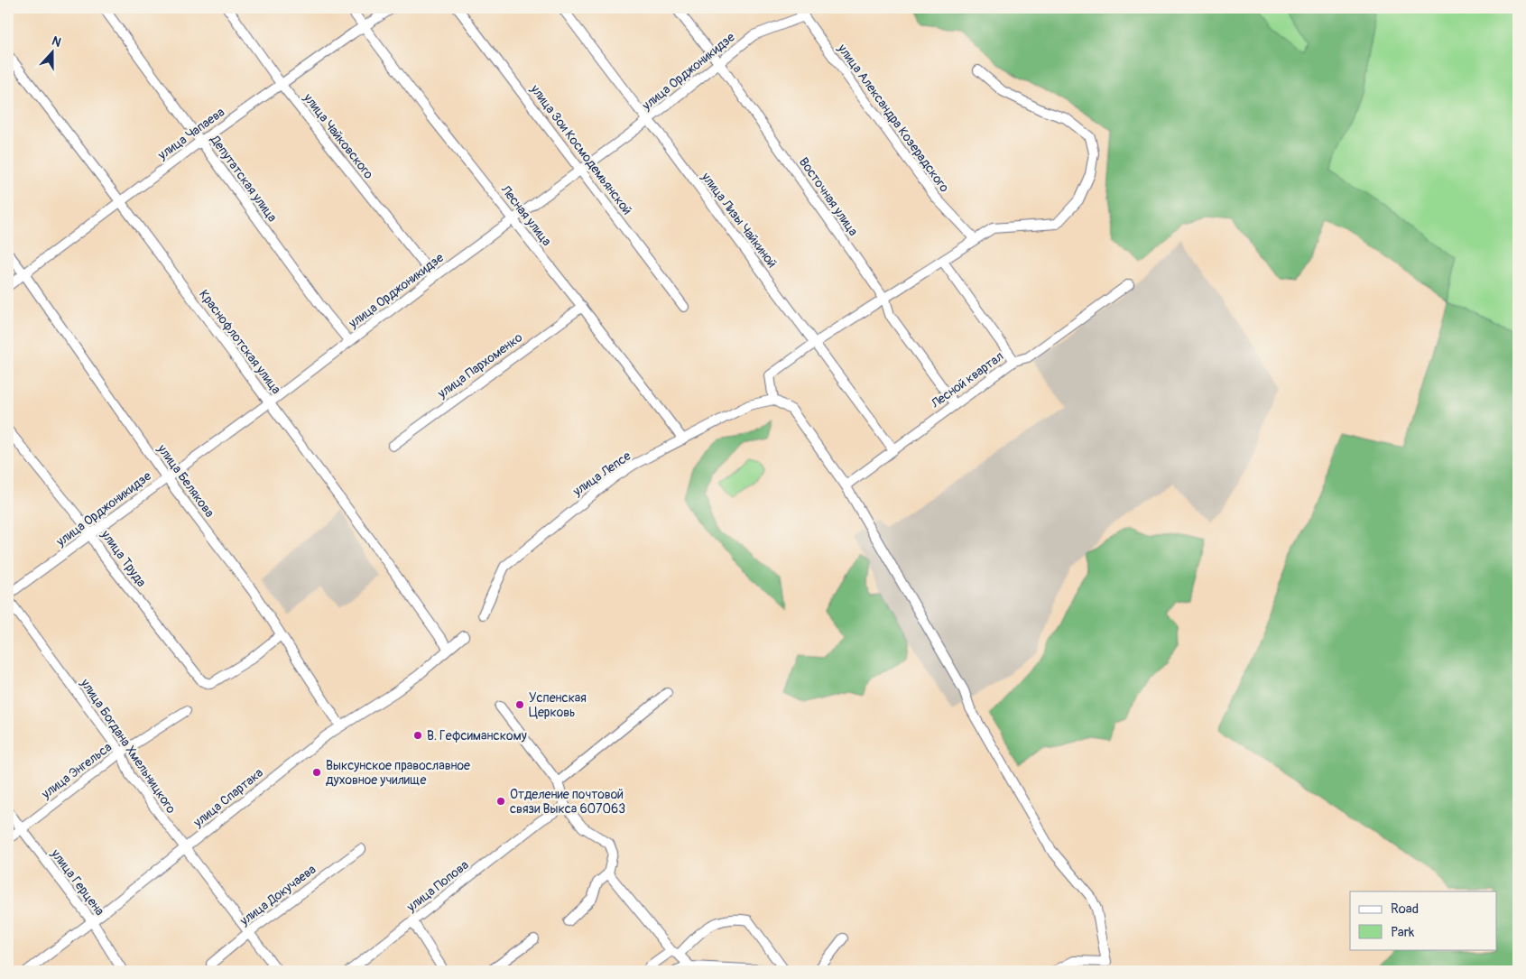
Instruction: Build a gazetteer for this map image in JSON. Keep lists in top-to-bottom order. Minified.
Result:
{"streets":{"street":["улица Орджоникидзе","улица Александра Козерадского","улица Чапаева","улица Чайковского","улица Зои Космодемьянской","Депутатская улица","Восточная улица","Лесная улица","улица Лизы Чайкиной","Краснофлотская улица","улица Пархоменко","Лесной квартал","улица Лепсе","улица Белякова","улица Труда","улица Богдана Хмельницкого","улица Энгельса","улица Спартака","улица Герцена","улица Попова","улица Докучаева"]},"crossings":[["улица Орджоникидзе","улица Александра Козерадского"],["улица Орджоникидзе","улица Чайковского"],["улица Орджоникидзе","улица Зои Космодемьянской"],["улица Орджоникидзе","Депутатская улица"],["улица Орджоникидзе","Восточная улица"],["улица Орджоникидзе","Лесная улица"],["улица Орджоникидзе","улица Лизы Чайкиной"],["улица Орджоникидзе","Краснофлотская улица"],["улица Орджоникидзе","улица Белякова"],["улица Орджоникидзе","улица Труда"],["улица Чапаева","улица Чайковского"],["улица Чапаева","Депутатская улица"],["улица Чапаева","Лесная улица"],["улица Чапаева","Краснофлотская улица"],["улица Чапаева","улица Белякова"],["Восточная улица","Лесной квартал"],["Лесная улица","улица Пархоменко"],["Лесная улица","улица Лепсе"],["улица Лизы Чайкиной","Лесной квартал"],["Краснофлотская улица","улица Спартака"],["улица Белякова","улица Труда"],["улица Белякова","улица Спартака"],["улица Богдана Хмельницкого","улица Энгельса"],["улица Богдана Хмельницкого","улица Спартака"],["улица Богдана Хмельницкого","улица Докучаева"],["улица Энгельса","улица Герцена"],["улица Спартака","улица Герцена"]],"places":["Успенская Церковь","В. Гефсиманскому","Выксунское православное духовное училище","Отделение почтовой связи Выкса 607063"],"legend":["Road","Park"],"north":"top"}
